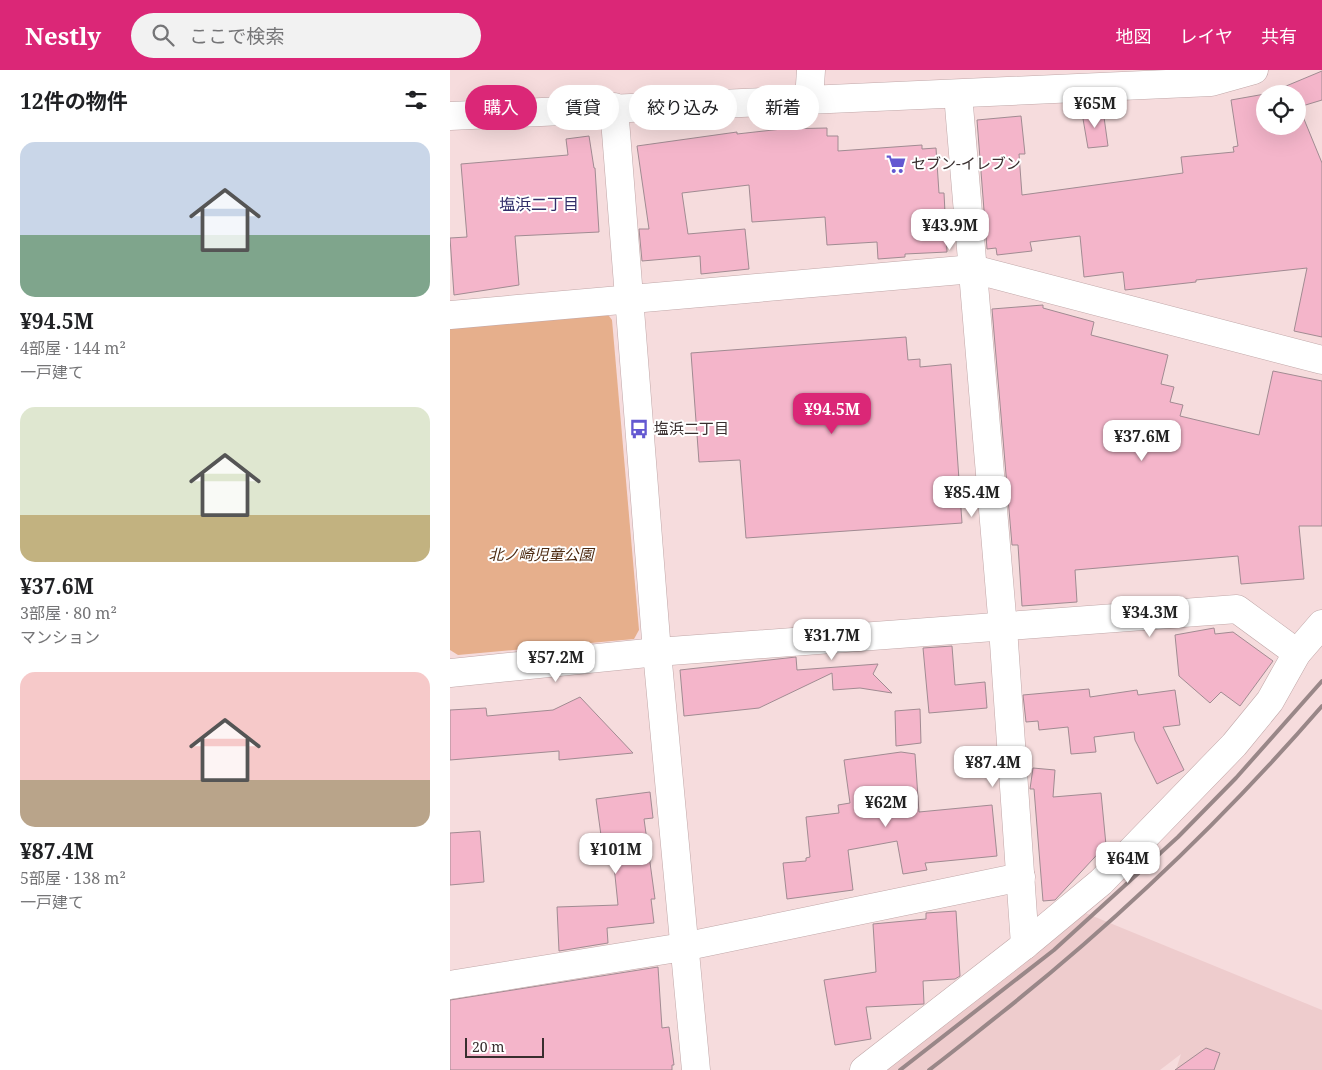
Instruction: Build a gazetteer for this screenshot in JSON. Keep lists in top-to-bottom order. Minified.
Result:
{"districts":["塩浜二丁目"],"parks":["北ノ崎児童公園"],"places":{"supermarket":["セブン-イレブン"],"bus stop":["塩浜二丁目"]},"scale_bar":"20 m","page":{"header":"Nestly","search":"ここで検索","nav":["地図","レイヤ","共有"],"heading":"12件の物件","chip":["購入","賃貸","絞り込み","新着"],"price":["¥65M","¥43.9M","¥94.5M","¥37.6M","¥85.4M","¥34.3M","¥31.7M","¥57.2M","¥87.4M","¥62M","¥101M","¥64M"],"list":[{"name":"¥94.5M","note":"4部屋 · 144 m² · 一戸建て"},{"name":"¥37.6M","note":"3部屋 · 80 m² · マンション"},{"name":"¥87.4M","note":"5部屋 · 138 m² · 一戸建て"}],"scale":"20 m"}}
